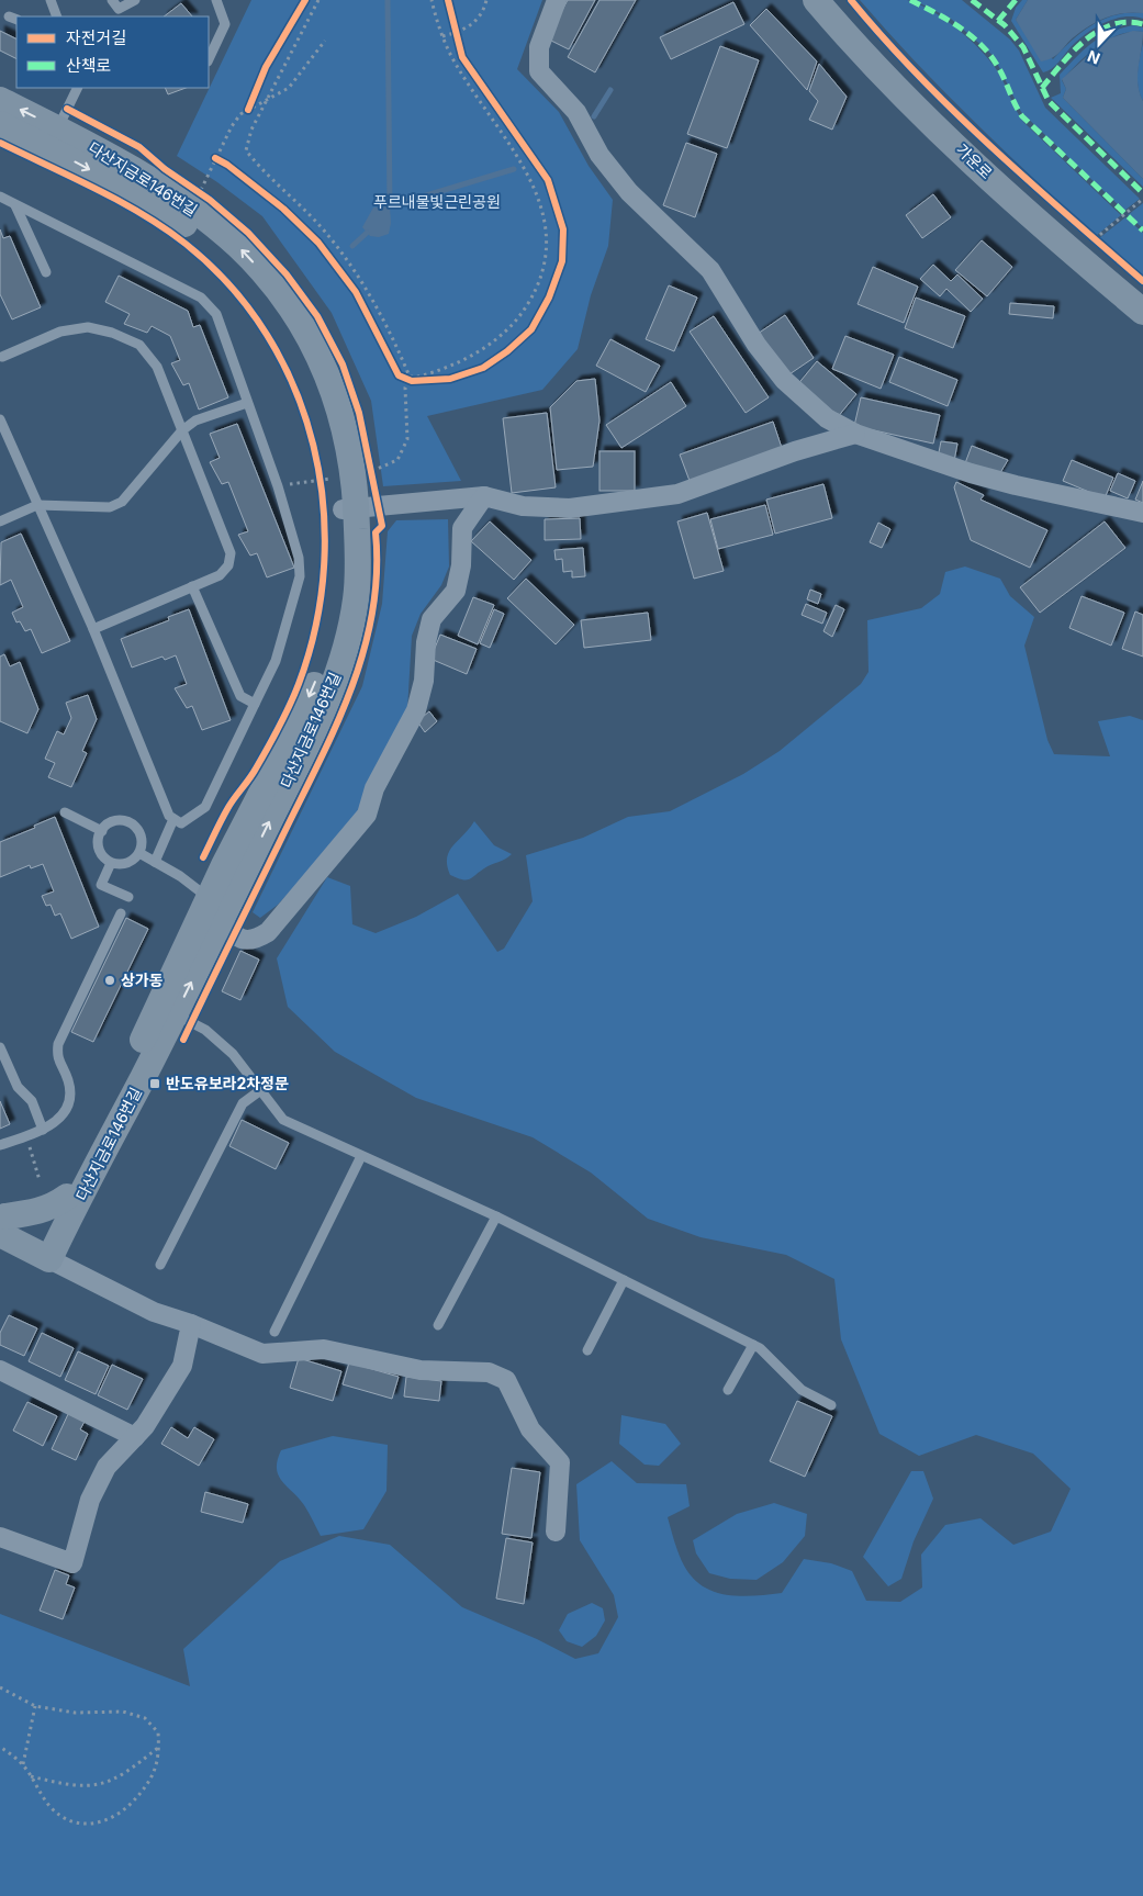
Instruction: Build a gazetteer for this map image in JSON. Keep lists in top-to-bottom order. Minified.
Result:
{"streets":{"street":["가운로","다산지금로146번길"]},"parks":["푸르내물빛근린공원"],"places":{"other":["상가동"],"transit":["반도유보라2차정문"]},"legend":["자전거길","산책로"],"north":"bottom"}
